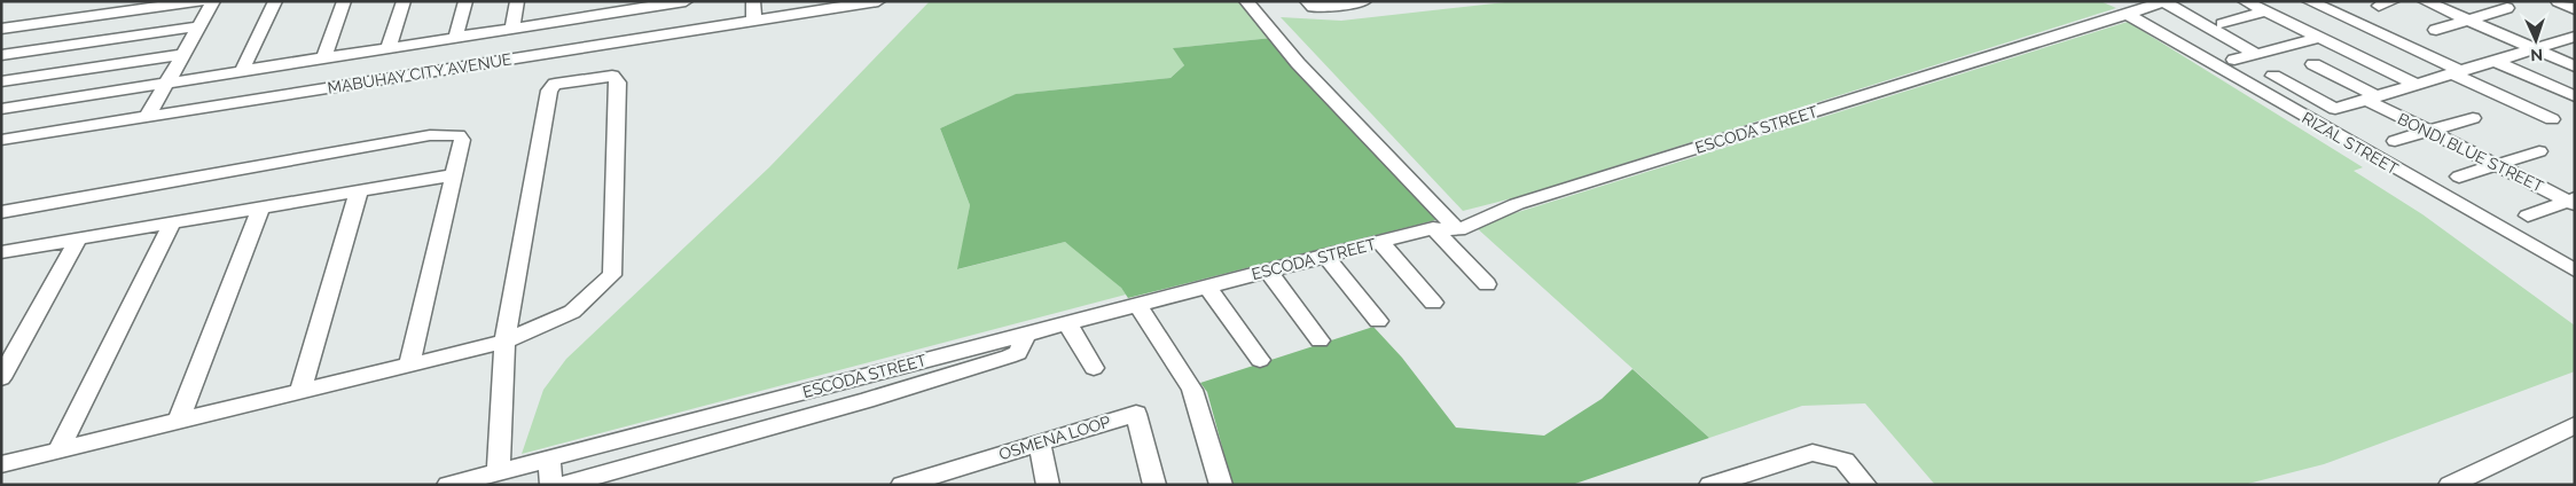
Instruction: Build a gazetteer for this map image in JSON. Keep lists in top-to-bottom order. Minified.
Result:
{"streets":{"street":["MABUHAY CITY AVENUE","ESCODA STREET","RIZAL STREET","BONDI BLUE STREET","OSMENA LOOP"]},"crossings":[["ESCODA STREET","RIZAL STREET"]],"north":"bottom"}
